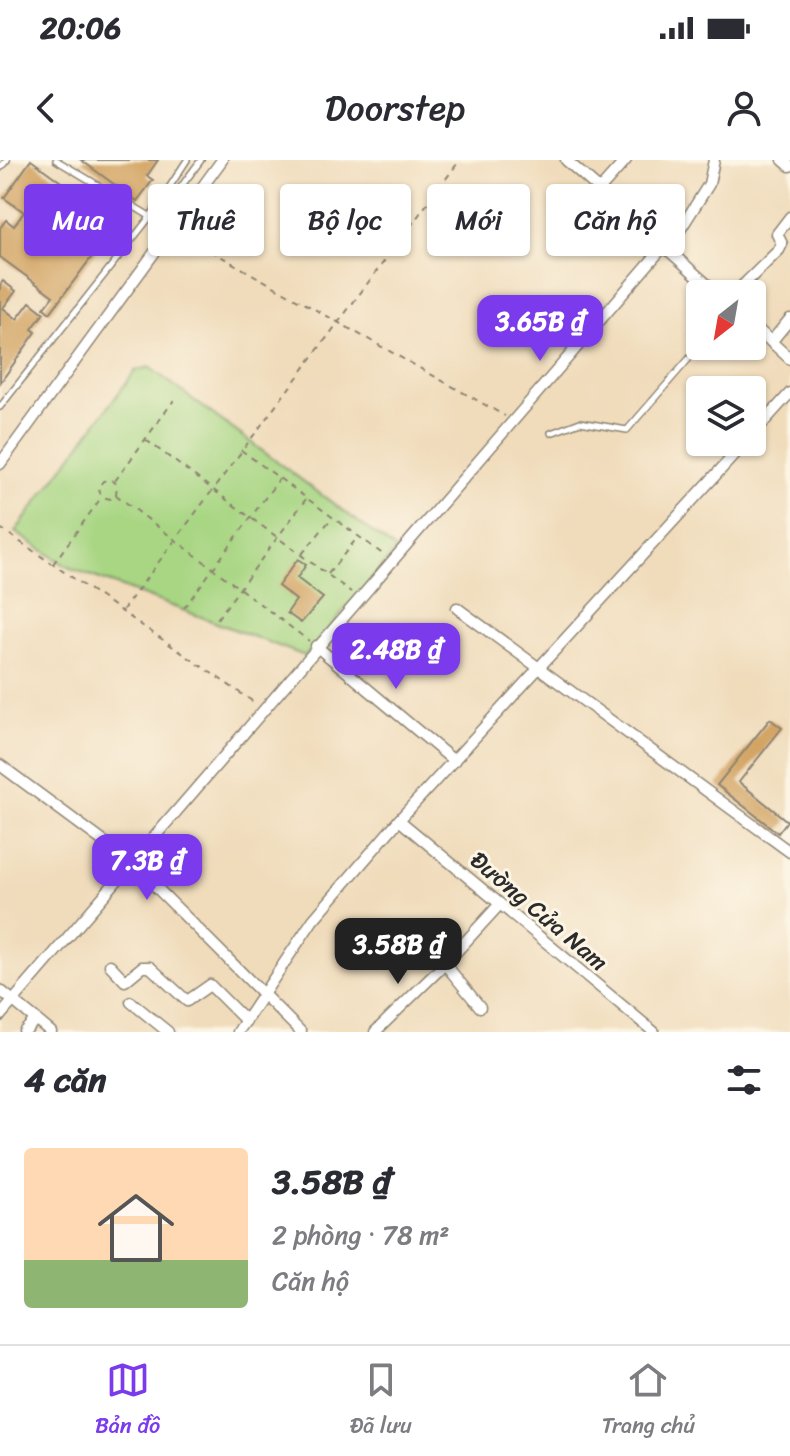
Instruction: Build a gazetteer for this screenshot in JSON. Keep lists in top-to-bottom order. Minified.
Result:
{"streets":{"street":["Đường Cửa Nam"]},"north":"bottom left","page":{"status":"20:06","header":"Doorstep","chip":["Mua","Thuê","Bộ lọc","Mới","Căn hộ"],"price":["3.65B ₫","2.48B ₫","7.3B ₫","3.58B ₫"],"heading":"4 căn","list":[{"name":"3.58B ₫","note":"2 phòng · 78 m² · Căn hộ"}],"tabs":["Bản đồ","Đã lưu","Trang chủ"]}}
